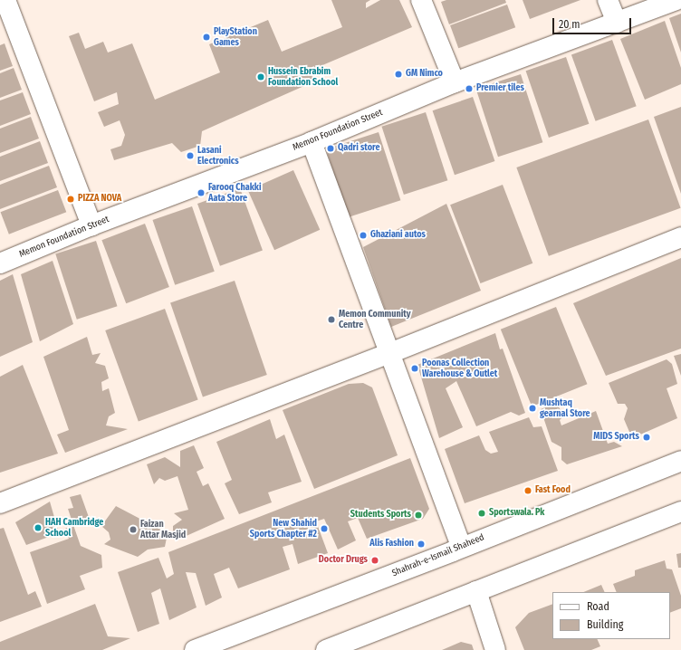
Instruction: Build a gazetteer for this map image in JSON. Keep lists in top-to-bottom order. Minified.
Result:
{"streets":{"street":["Memon Foundation Street","Shahrah-e-Ismail Shaheed"]},"places":["PlayStation Games","GM Nimco","Hussein Ebrabim Foundation School","Premier tiles","Qadri store","Lasani Electronics","Farooq Chakki Aata Store","PIZZA NOVA","Ghaziani autos","Memon Community Centre","Poonas Collection Warehouse & Outlet","Mushtaq gearnal Store","MIDS Sports","Fast Food","Sportswala. Pk","Students Sports","HAH Cambridge School","New Shahid Sports Chapter #2","Faizan Attar Masjid","Alis Fashion","Doctor Drugs"],"legend":["Road","Building"],"scale_bar":"20 m"}
